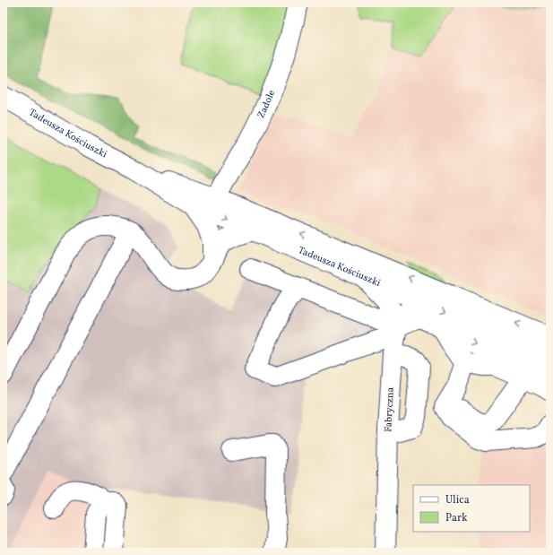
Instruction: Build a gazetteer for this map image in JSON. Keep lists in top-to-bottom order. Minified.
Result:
{"streets":{"main road":["Zadole","Tadeusza Kościuszki","Fabryczna"]},"crossings":[["Zadole","Tadeusza Kościuszki"],["Tadeusza Kościuszki","Fabryczna"]],"legend":["Ulica","Park"]}
